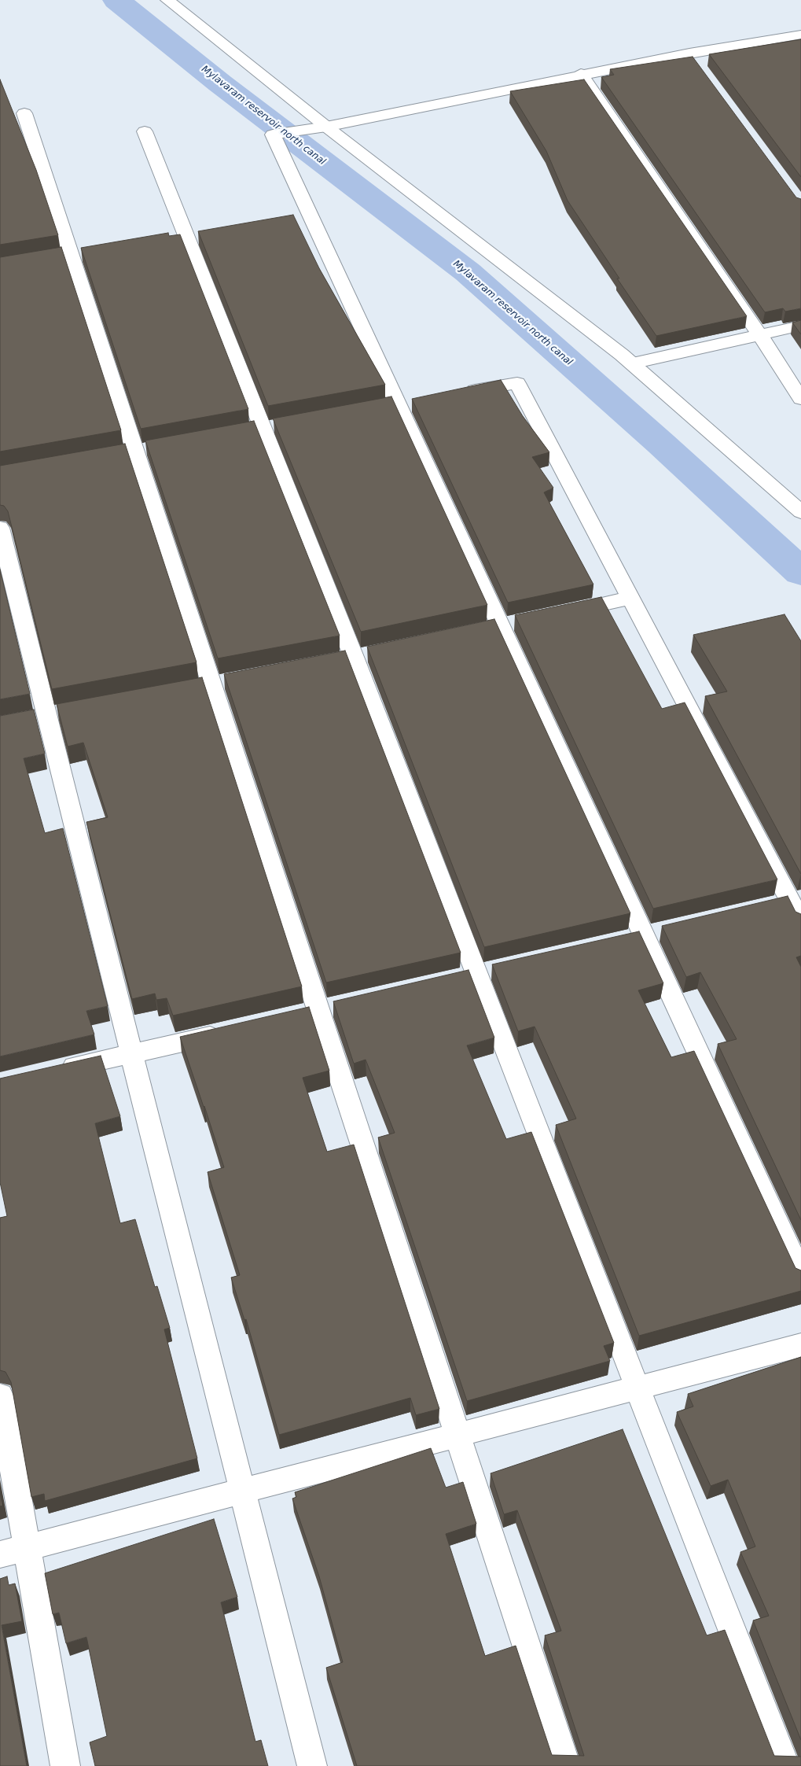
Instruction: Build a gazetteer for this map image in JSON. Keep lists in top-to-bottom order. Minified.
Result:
{"water":["Mylavaram reservoir north canal"]}
